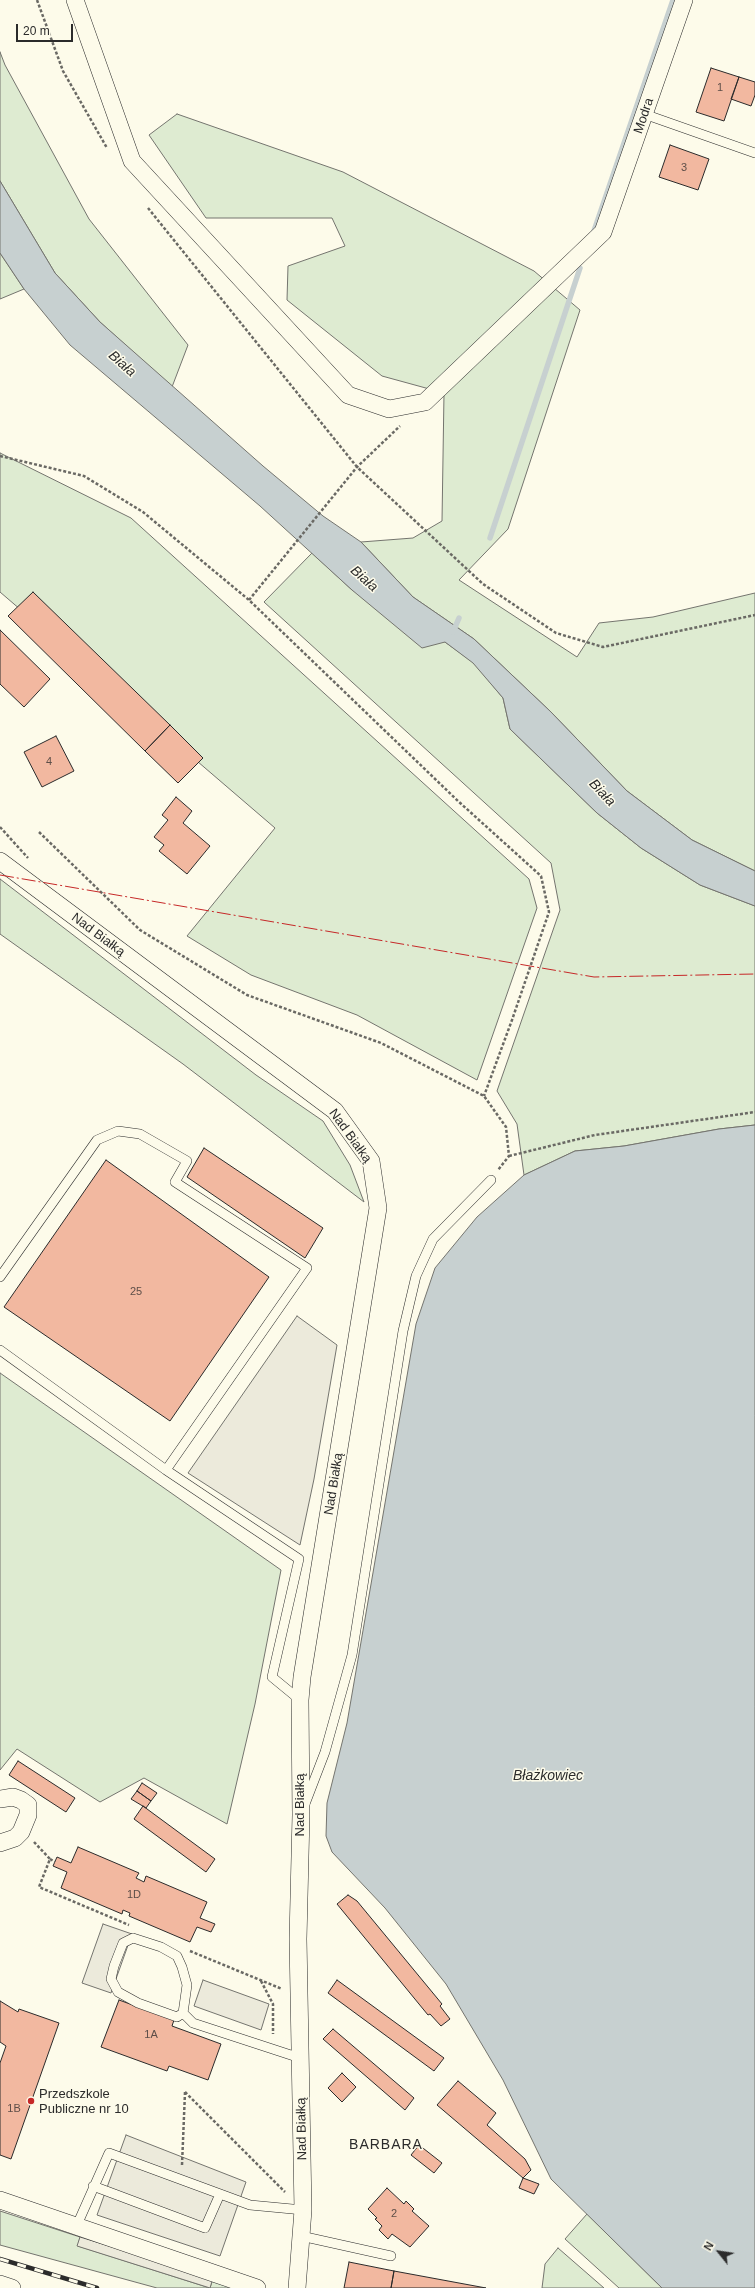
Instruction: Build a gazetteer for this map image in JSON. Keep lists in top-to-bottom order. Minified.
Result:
{"streets":{"street":["Modra","Nad Białką"]},"districts":["BARBARA"],"water":["Biała","Błażkowiec"],"places":["Przedszkole Publiczne nr 10"],"house_numbers":["1","3","4","25","1D","1A","1B","2"],"scale_bar":"20 m","north":"top left"}
